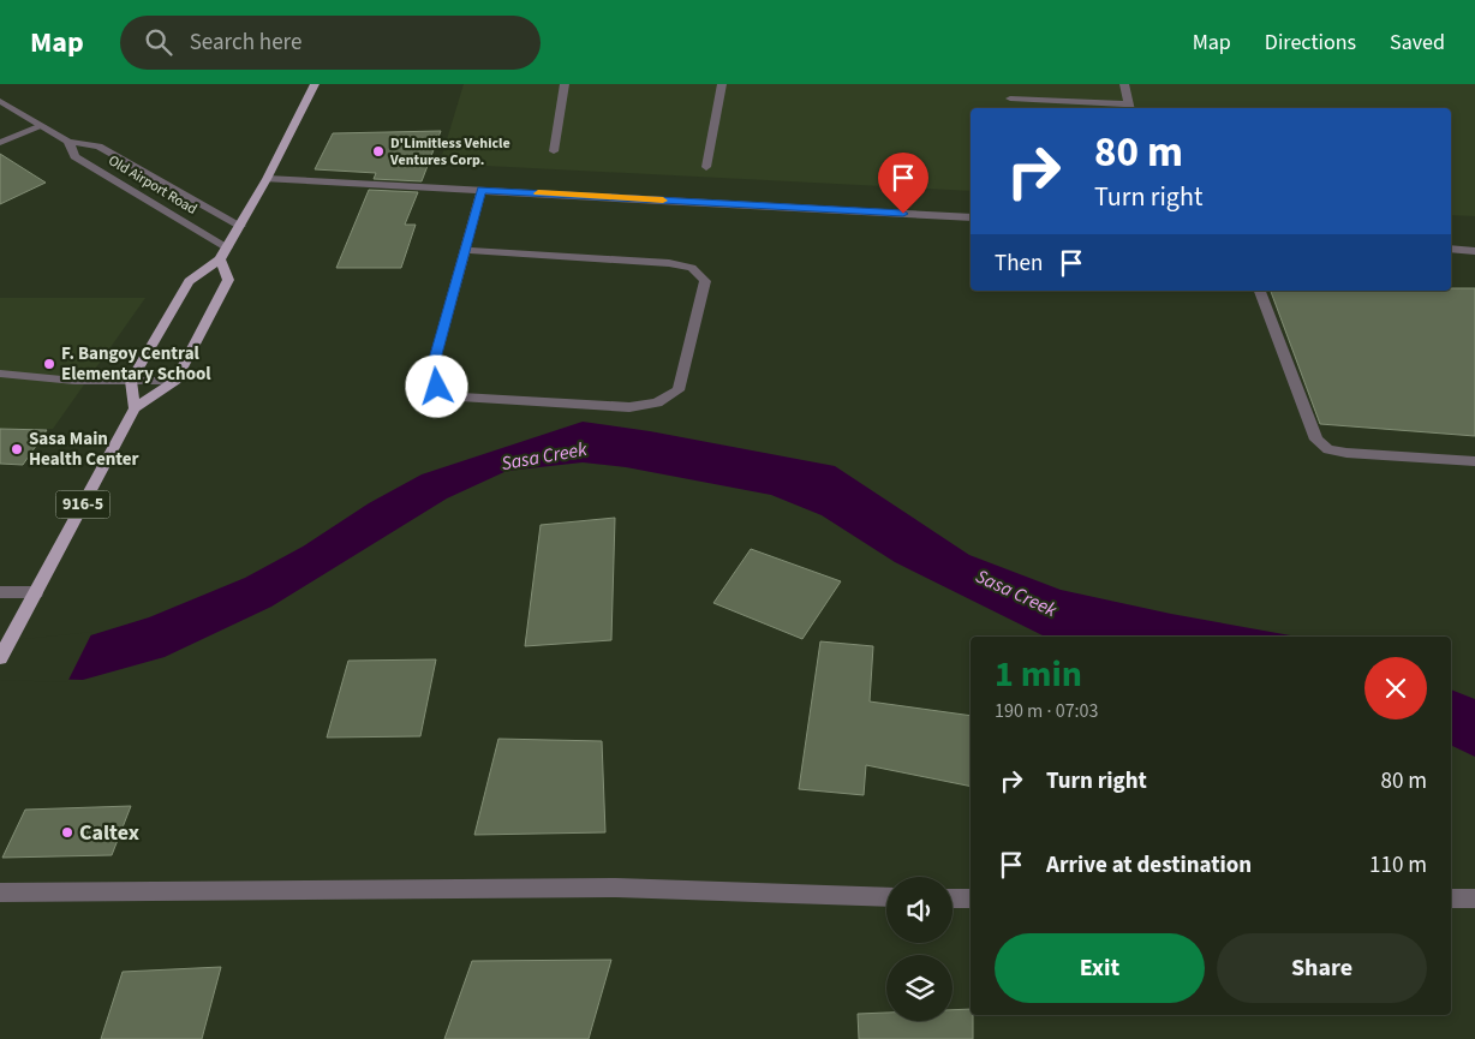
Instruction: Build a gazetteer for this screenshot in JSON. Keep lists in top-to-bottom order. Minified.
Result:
{"streets":{"main road":["916-5"],"street":["Old Airport Road"]},"water":["Sasa Creek"],"places":["D'Limitless Vehicle Ventures Corp.","F. Bangoy Central Elementary School","Sasa Main Health Center","Caltex"],"page":{"header":"Map","search":"Search here","nav":["Map","Directions","Saved"],"turn":["80 m","Turn right"],"then":"Then","heading":["1 min","190 m · 07:03"],"list":[{"name":"Turn right","value":"80 m"},{"name":"Arrive at destination","value":"110 m"}],"buttons":["Exit","Share"]}}
